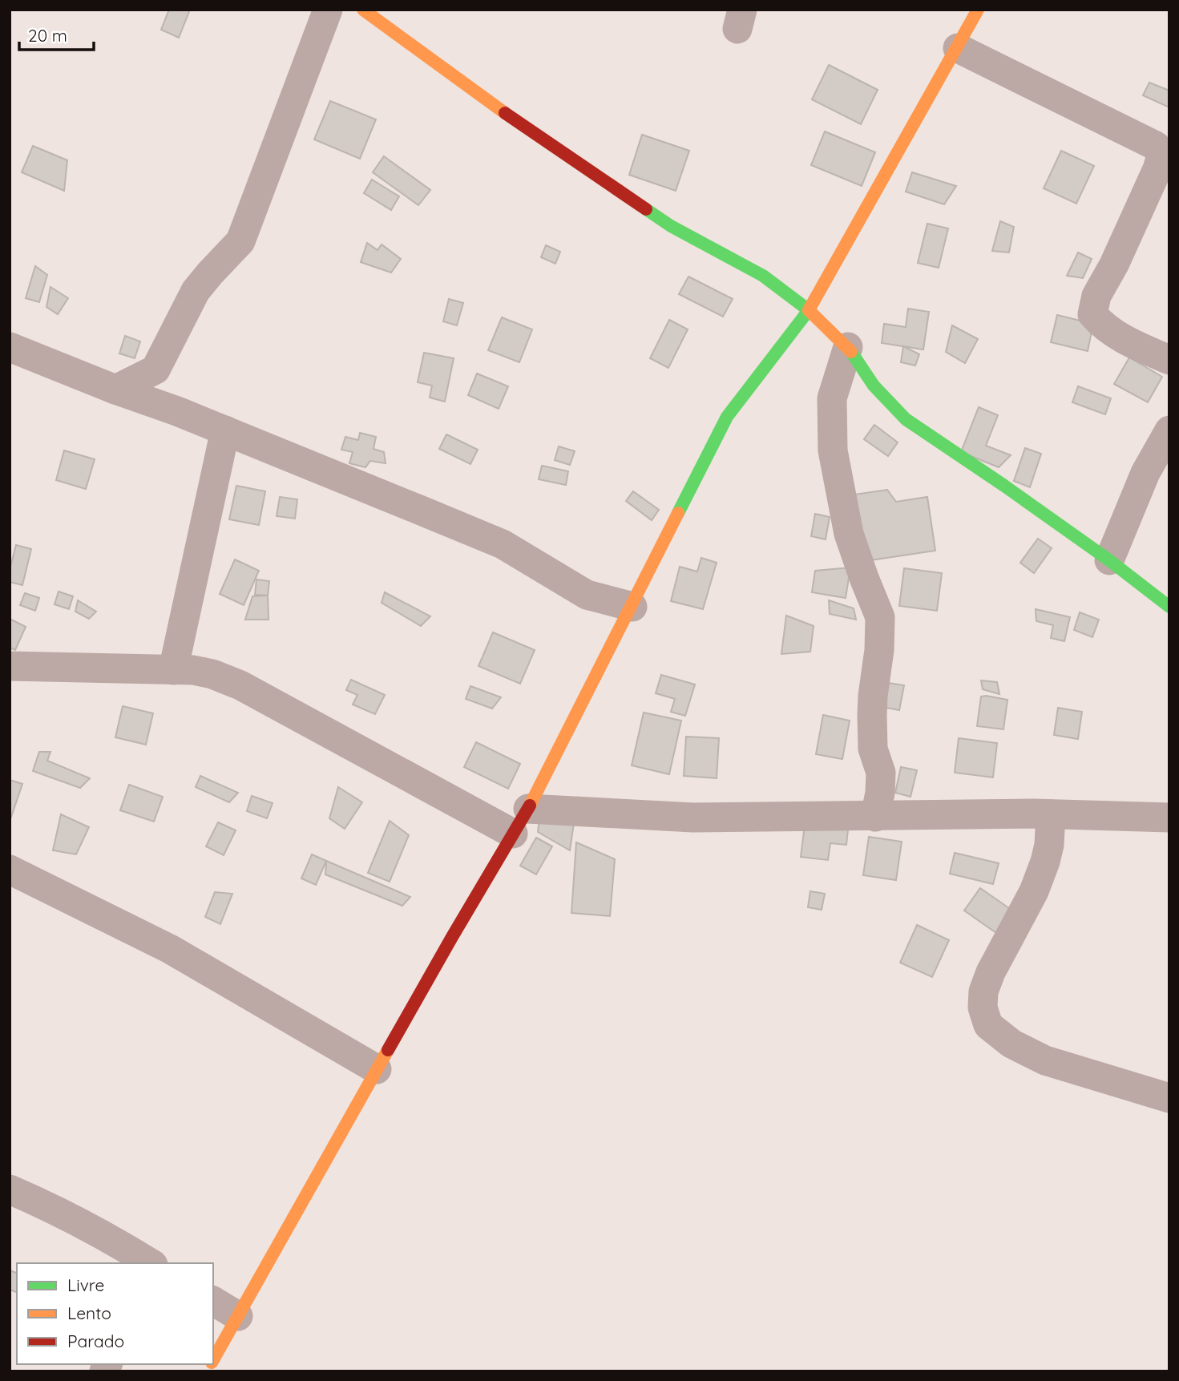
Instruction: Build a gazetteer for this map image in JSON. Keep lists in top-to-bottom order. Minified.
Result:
{"legend":["Livre","Lento","Parado"],"scale_bar":"20 m"}
